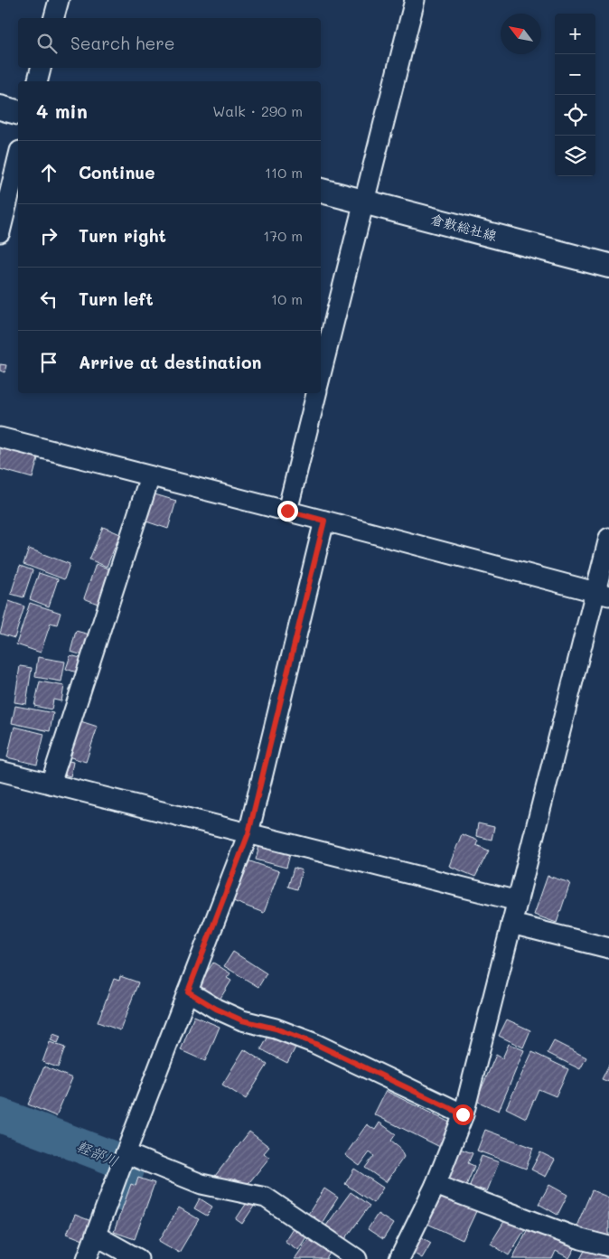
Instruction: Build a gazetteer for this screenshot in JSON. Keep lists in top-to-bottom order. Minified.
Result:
{"streets":{"main road":["倉敷総社線"]},"water":["軽部川"],"north":"top left","page":{"map_buttons":["+","−"],"search":"Search here","heading":["4 min","Walk · 290 m"],"list":[["Continue","110 m"],["Turn right","170 m"],["Turn left","10 m"],"Arrive at destination"]}}
